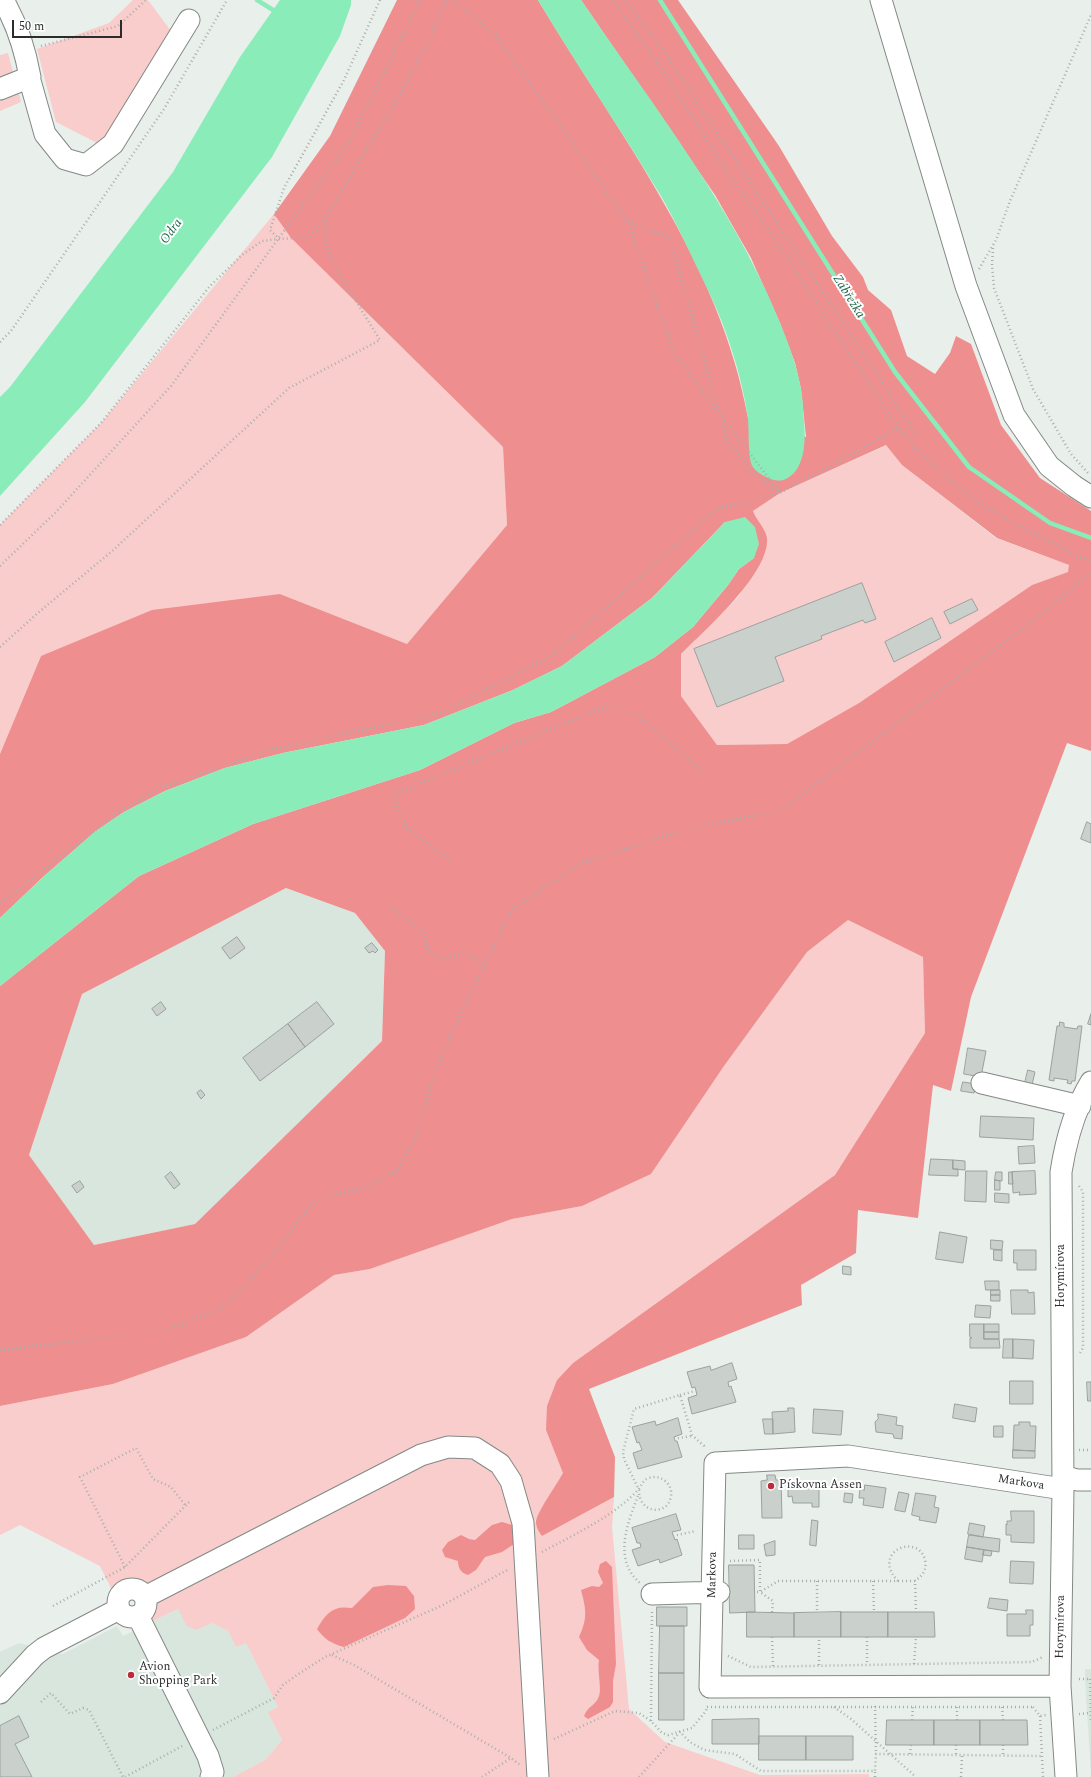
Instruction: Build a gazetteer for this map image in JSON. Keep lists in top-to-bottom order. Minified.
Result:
{"streets":{"street":["Horymírova","Markova"]},"crossings":[["Horymírova","Markova"]],"water":["Odra","Zábřežka"],"places":["Pískovna Assen","Avion Shopping Park"],"scale_bar":"50 m"}
